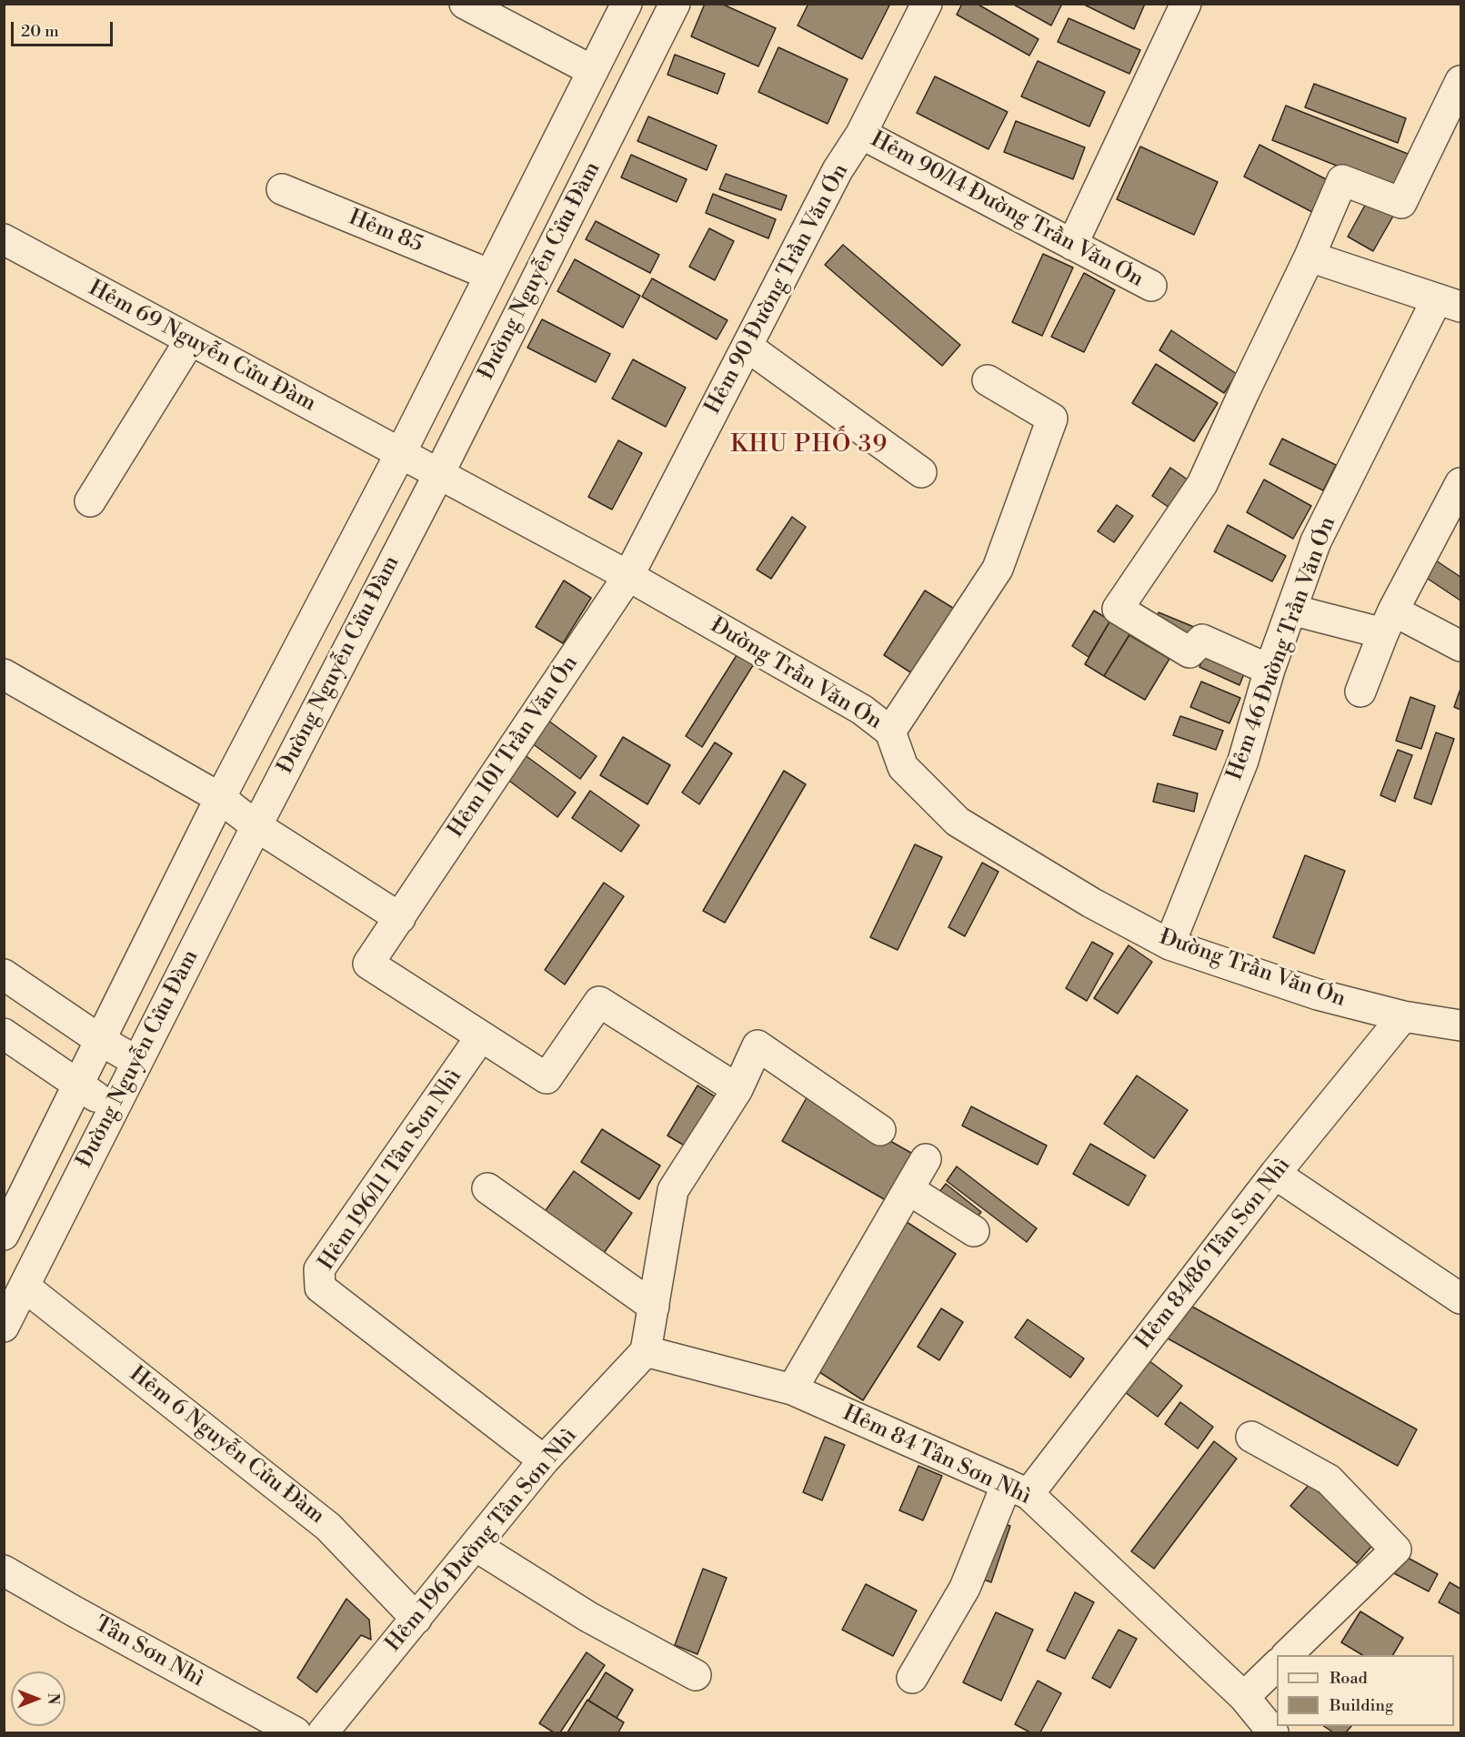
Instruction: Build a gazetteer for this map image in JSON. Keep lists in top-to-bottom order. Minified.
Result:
{"streets":{"street":["Hẻm 90/14 Đường Trần Văn Ơn","Hẻm 85","Đường Nguyễn Cửu Đàm","Hẻm 90 Đường Trần Văn Ơn","Hẻm 69 Nguyễn Cửu Đàm","Hẻm 46 Đường Trần Văn Ơn","Đường Trần Văn Ơn","Hẻm 101 Trần Văn Ơn","Hẻm 196/11 Tân Sơn Nhì","Hẻm 84/86 Tân Sơn Nhì","Hẻm 6 Nguyễn Cửu Đàm","Hẻm 84 Tân Sơn Nhì","Hẻm 196 Đường Tân Sơn Nhì","Tân Sơn Nhì"]},"crossings":[["Hẻm 90/14 Đường Trần Văn Ơn","Hẻm 90 Đường Trần Văn Ơn"],["Hẻm 85","Đường Nguyễn Cửu Đàm"],["Đường Nguyễn Cửu Đàm","Hẻm 69 Nguyễn Cửu Đàm"],["Đường Nguyễn Cửu Đàm","Đường Trần Văn Ơn"],["Đường Nguyễn Cửu Đàm","Hẻm 6 Nguyễn Cửu Đàm"],["Hẻm 90 Đường Trần Văn Ơn","Đường Trần Văn Ơn"],["Hẻm 90 Đường Trần Văn Ơn","Hẻm 101 Trần Văn Ơn"],["Hẻm 69 Nguyễn Cửu Đàm","Đường Trần Văn Ơn"],["Hẻm 46 Đường Trần Văn Ơn","Đường Trần Văn Ơn"],["Đường Trần Văn Ơn","Hẻm 101 Trần Văn Ơn"],["Đường Trần Văn Ơn","Hẻm 84/86 Tân Sơn Nhì"],["Hẻm 101 Trần Văn Ơn","Hẻm 196/11 Tân Sơn Nhì"],["Hẻm 196/11 Tân Sơn Nhì","Hẻm 196 Đường Tân Sơn Nhì"],["Hẻm 84/86 Tân Sơn Nhì","Hẻm 84 Tân Sơn Nhì"],["Hẻm 6 Nguyễn Cửu Đàm","Hẻm 196 Đường Tân Sơn Nhì"],["Hẻm 84 Tân Sơn Nhì","Hẻm 196 Đường Tân Sơn Nhì"]],"districts":["KHU PHỐ 39"],"legend":["Road","Building"],"scale_bar":"20 m","north":"right"}
